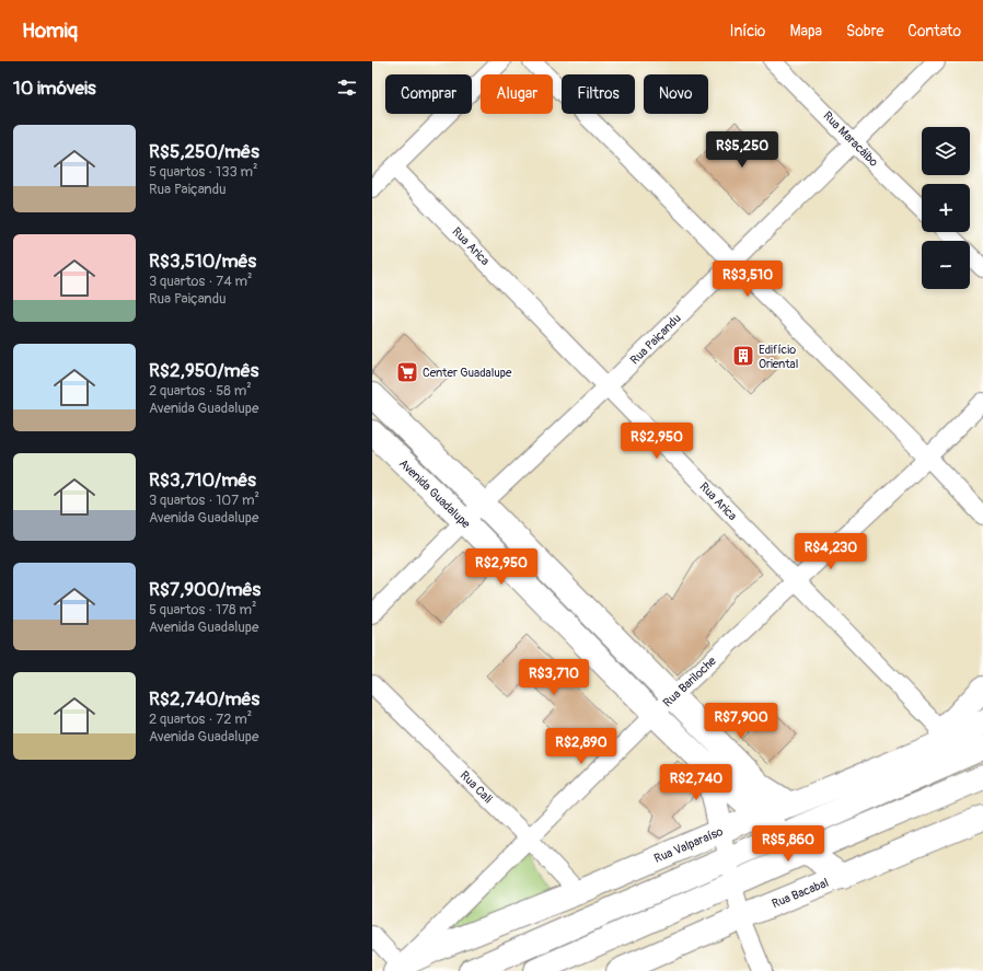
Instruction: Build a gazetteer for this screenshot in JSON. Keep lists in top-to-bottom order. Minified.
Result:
{"streets":{"street":["Rua Maracáibo","Rua Arica","Rua Paiçandu","Avenida Guadalupe","Rua Bariloche","Rua Cali","Rua Valparaíso","Rua Bacabal"]},"crossings":[["Rua Maracáibo","Rua Paiçandu"],["Rua Arica","Rua Paiçandu"],["Rua Arica","Rua Bariloche"],["Rua Arica","Rua Valparaíso"],["Rua Paiçandu","Avenida Guadalupe"],["Avenida Guadalupe","Rua Bariloche"],["Avenida Guadalupe","Rua Valparaíso"],["Avenida Guadalupe","Rua Bacabal"],["Rua Bariloche","Rua Cali"],["Rua Bariloche","Rua Valparaíso"],["Rua Cali","Rua Valparaíso"]],"places":{"building":["Edifício Oriental"],"supermarket":["Center Guadalupe"]},"page":{"header":"Homiq","nav":["Início","Mapa","Sobre","Contato"],"heading":"10 imóveis","chip":["Comprar","Alugar","Filtros","Novo"],"list":[{"name":"R$5,250/mês","note":"5 quartos · 133 m² · Rua Paiçandu"},{"name":"R$3,510/mês","note":"3 quartos · 74 m² · Rua Paiçandu"},{"name":"R$2,950/mês","note":"2 quartos · 58 m² · Avenida Guadalupe"},{"name":"R$3,710/mês","note":"3 quartos · 107 m² · Avenida Guadalupe"},{"name":"R$7,900/mês","note":"5 quartos · 178 m² · Avenida Guadalupe"},{"name":"R$2,740/mês","note":"2 quartos · 72 m² · Avenida Guadalupe"}],"map_buttons":["+","−"],"price":["R$5,250","R$3,510","R$2,950","R$4,230","R$2,950","R$3,710","R$7,900","R$2,890","R$2,740","R$5,860"]}}
